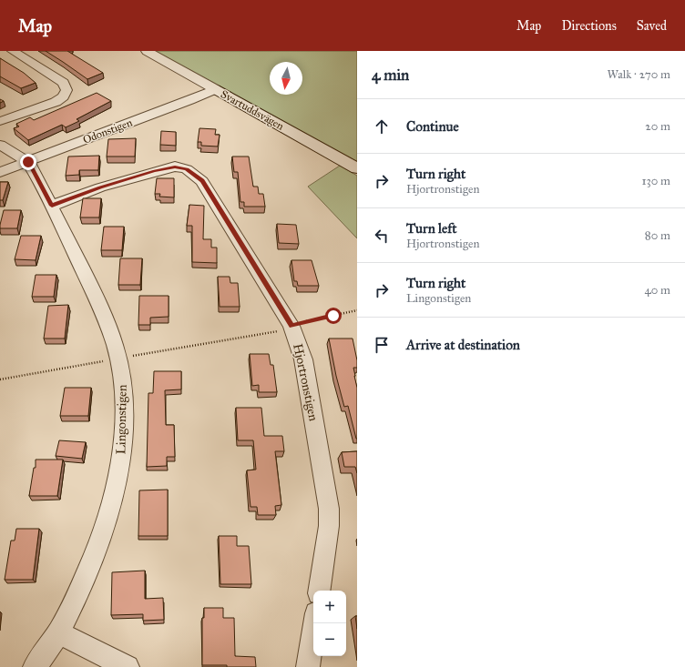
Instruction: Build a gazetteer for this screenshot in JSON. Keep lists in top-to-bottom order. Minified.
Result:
{"streets":{"street":["Svartuddsvägen","Odonstigen","Hjortronstigen","Lingonstigen"]},"crossings":[["Svartuddsvägen","Odonstigen"],["Odonstigen","Lingonstigen"],["Hjortronstigen","Lingonstigen"]],"north":"bottom","page":{"header":"Map","nav":["Map","Directions","Saved"],"heading":["4 min","Walk · 270 m"],"list":[["Continue","20 m"],["Turn right","Hjortronstigen","130 m"],["Turn left","Hjortronstigen","80 m"],["Turn right","Lingonstigen","40 m"],"Arrive at destination"],"map_buttons":["+","−"]}}
